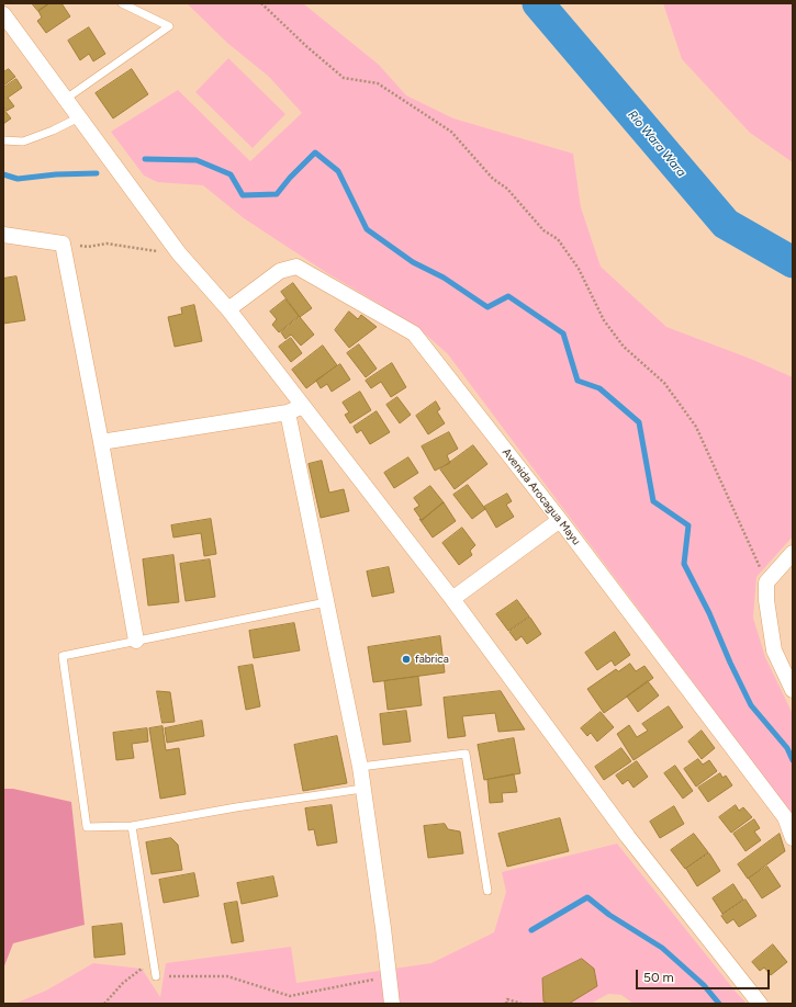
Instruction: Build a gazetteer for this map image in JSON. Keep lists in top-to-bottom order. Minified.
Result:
{"streets":{"street":["Avenida Arocagua Mayu"]},"water":["Río Wara Wara"],"places":["fabrica"],"scale_bar":"50 m"}
